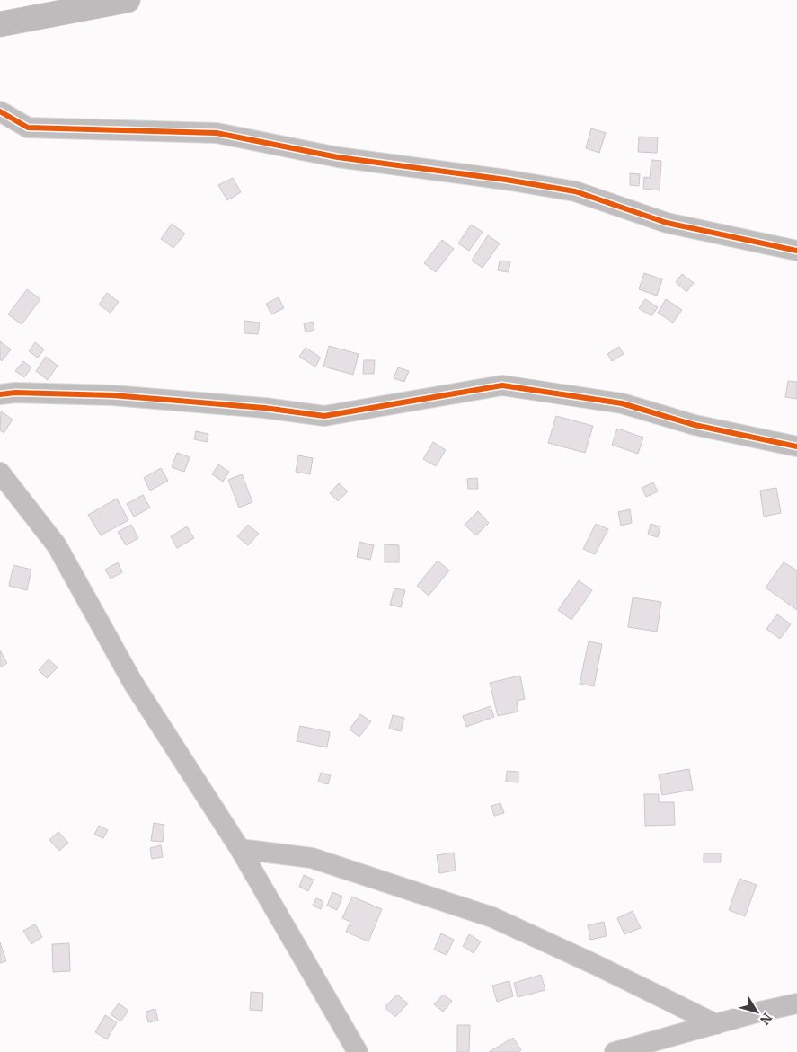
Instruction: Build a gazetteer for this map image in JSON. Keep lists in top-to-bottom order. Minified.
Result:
{"north":"bottom right"}
